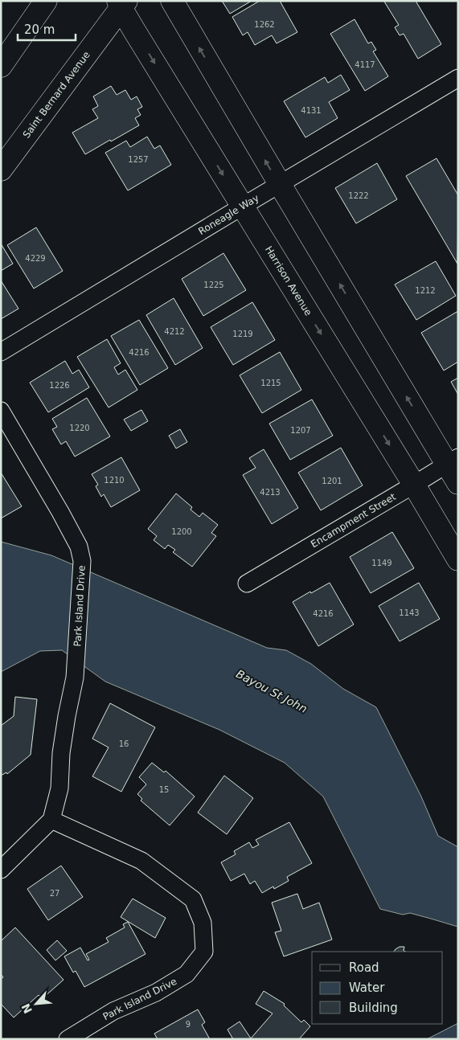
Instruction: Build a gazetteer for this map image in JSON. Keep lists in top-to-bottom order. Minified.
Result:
{"streets":{"street":["Saint Bernard Avenue","Roneagle Way","Harrison Avenue","Encampment Street","Park Island Drive"]},"crossings":[["Saint Bernard Avenue","Harrison Avenue"],["Roneagle Way","Harrison Avenue"],["Harrison Avenue","Encampment Street"]],"water":["Bayou St John"],"house_numbers":["1262","4117","4131","1257","1222","4229","1225","1212","4212","1219","4216","1215","1226","1220","1207","1210","1201","4213","1200","1149","1143","4216","16","15","27","9"],"legend":["Road","Water","Building"],"scale_bar":"20 m","north":"bottom left"}
